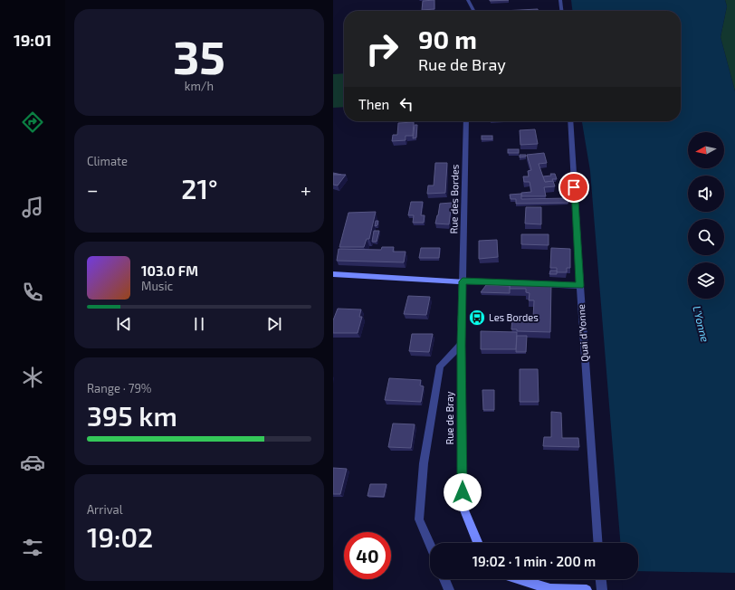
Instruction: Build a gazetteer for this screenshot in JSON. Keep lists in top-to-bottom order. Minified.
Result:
{"streets":{"street":["Rue des Bordes","Quai d'Yonne","Rue de Bray"]},"crossings":[["Rue des Bordes","Rue de Bray"]],"water":["L'Yonne"],"places":{"bus stop":["Les Bordes"]},"north":"left","page":{"tabs":"19:01","tile":[["35","km/h"],"Climate",["Range · 79%","395 km"],["Arrival","19:02"]],"turn":["90 m","Rue de Bray"],"then":"Then","heat":["−","21°","+"],"song":["103.0 FM","Music"],"limit":"40","trip":"19:02 · 1 min · 200 m"}}
